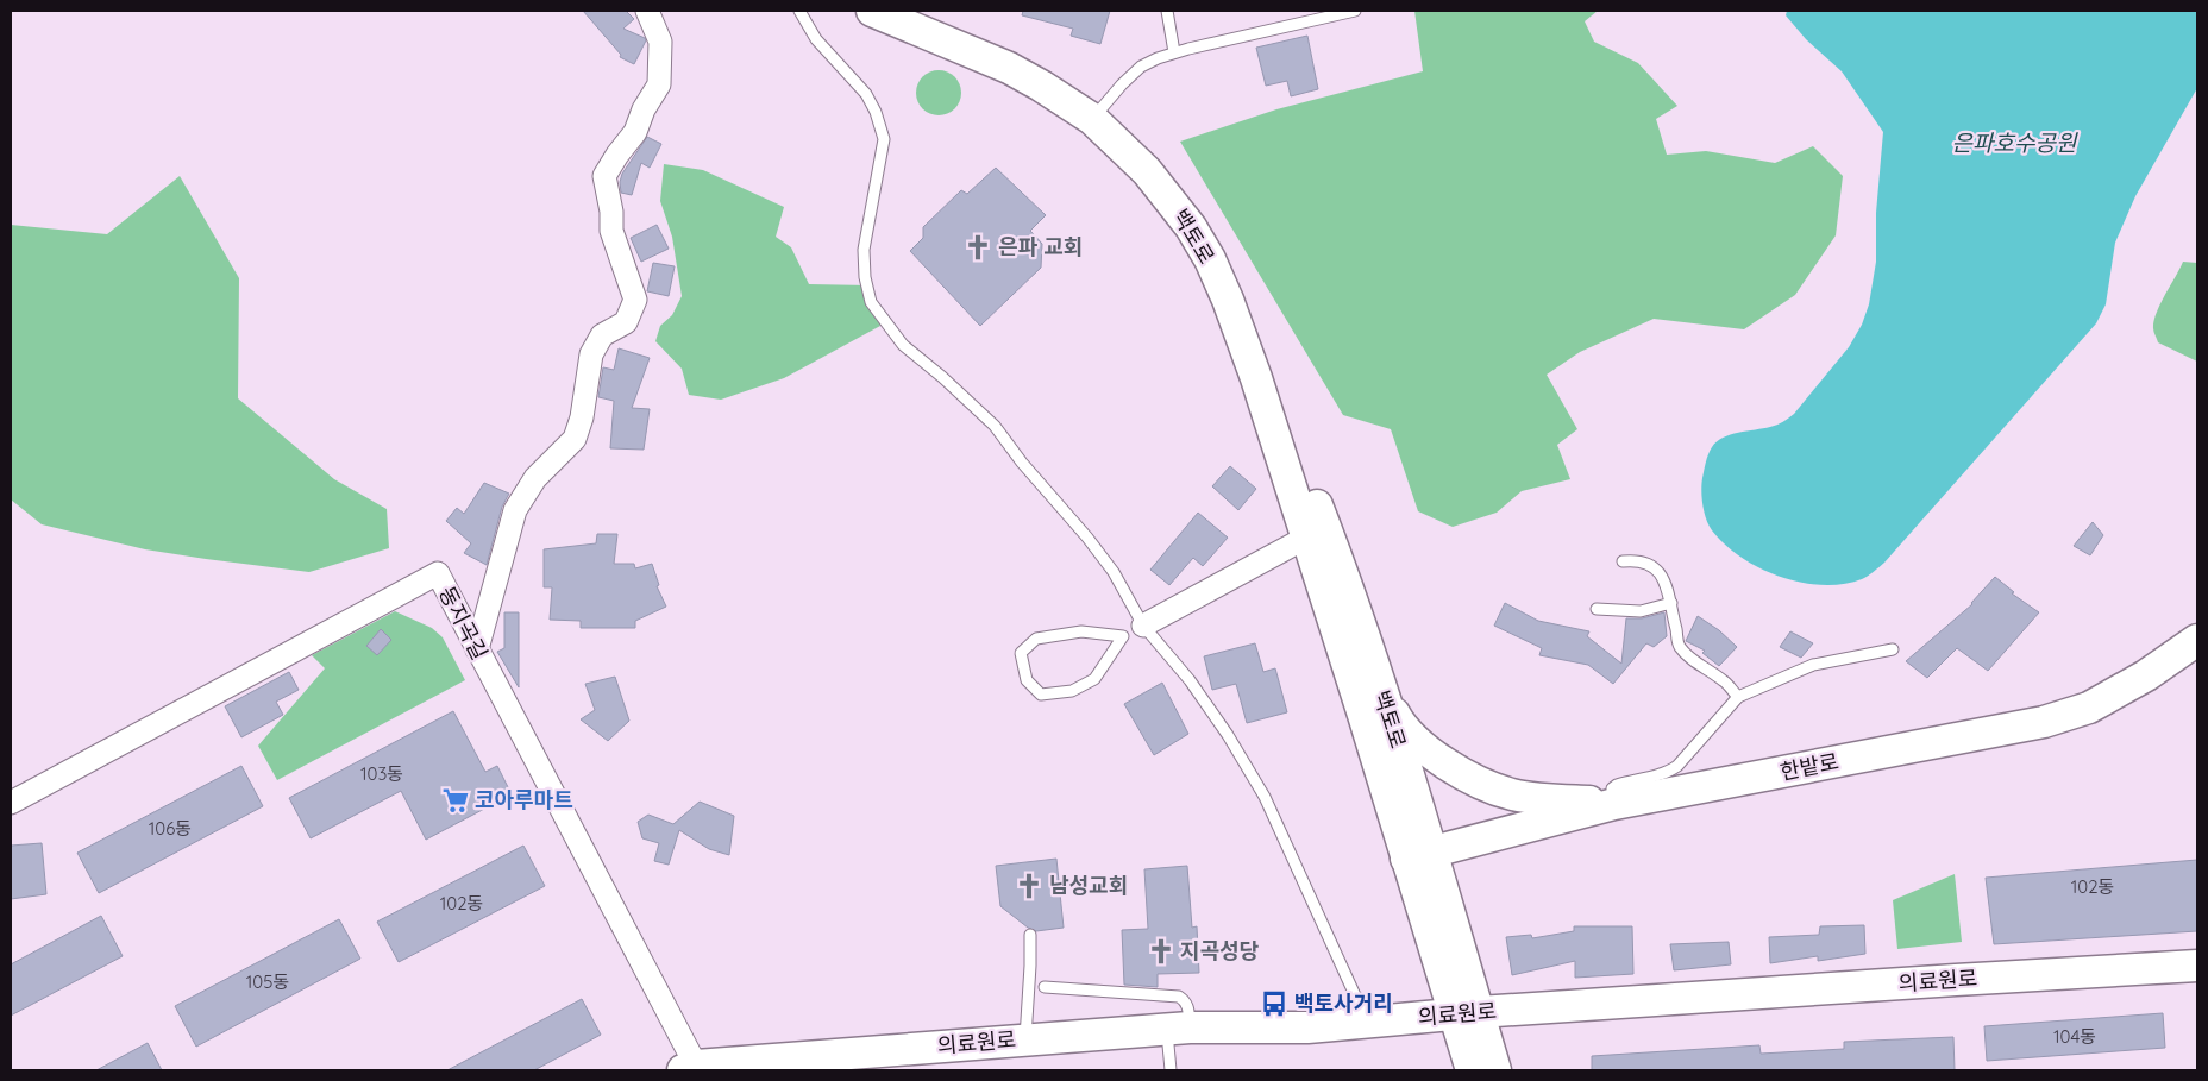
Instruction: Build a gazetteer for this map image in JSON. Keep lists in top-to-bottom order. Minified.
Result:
{"streets":{"street":["백토로","동지곡길","한밭로","의료원로"]},"crossings":[["백토로","한밭로"],["백토로","의료원로"],["동지곡길","의료원로"]],"water":["은파호수공원"],"places":{"church":["은파 교회","남성교회","지곡성당"],"supermarket":["코아루마트"],"bus stop":["백토사거리"]},"house_numbers":["103동","106동","102동","102동","105동","104동"]}
